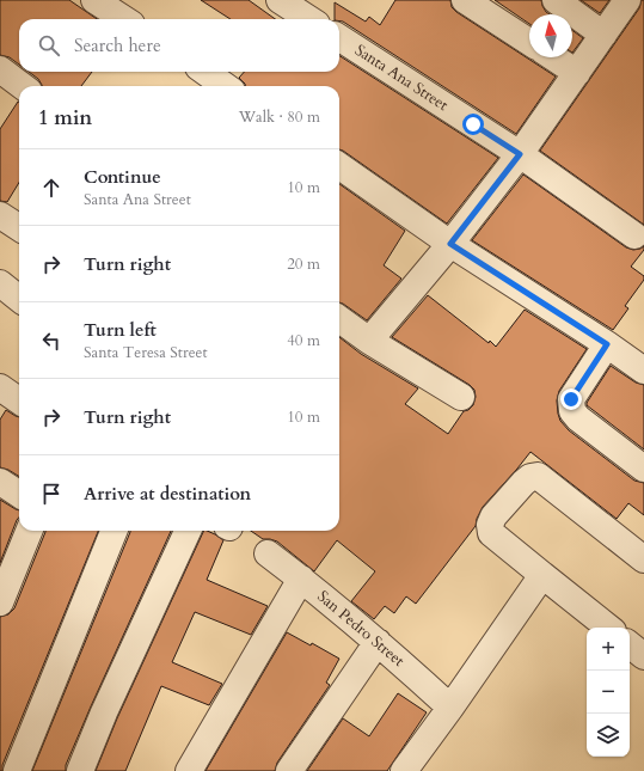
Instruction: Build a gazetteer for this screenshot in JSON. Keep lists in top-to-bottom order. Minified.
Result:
{"streets":{"street":["Santa Ana Street","San Pedro Street"]},"north":"top","page":{"search":"Search here","heading":["1 min","Walk · 80 m"],"list":[["Continue","Santa Ana Street","10 m"],["Turn right","20 m"],["Turn left","Santa Teresa Street","40 m"],["Turn right","10 m"],"Arrive at destination"],"map_buttons":["+","−"]}}
